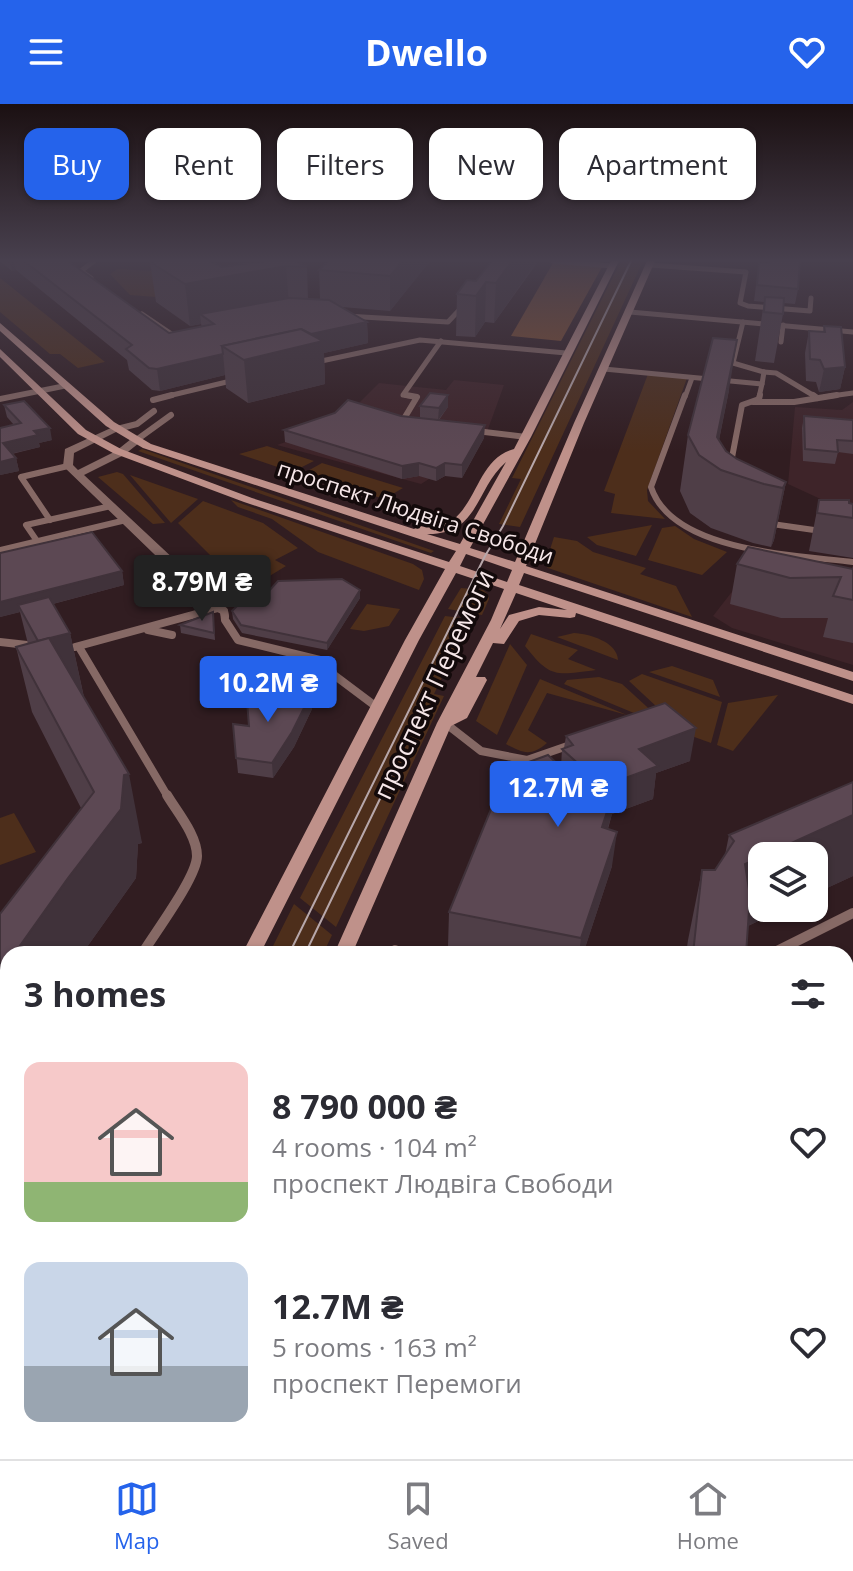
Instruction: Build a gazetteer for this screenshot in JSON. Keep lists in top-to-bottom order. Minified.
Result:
{"streets":{"main road":["проспект Людвіга Свободи","проспект Перемоги"]},"crossings":[["проспект Людвіга Свободи","проспект Перемоги"]],"page":{"header":"Dwello","chip":["Buy","Rent","Filters","New","Apartment"],"price":["8.79M ₴","10.2M ₴","12.7M ₴"],"heading":"3 homes","list":[{"name":"8 790 000 ₴","note":"4 rooms · 104 m² · проспект Людвіга Свободи"},{"name":"12.7M ₴","note":"5 rooms · 163 m² · проспект Перемоги"}],"tabs":["Map","Saved","Home"]}}
